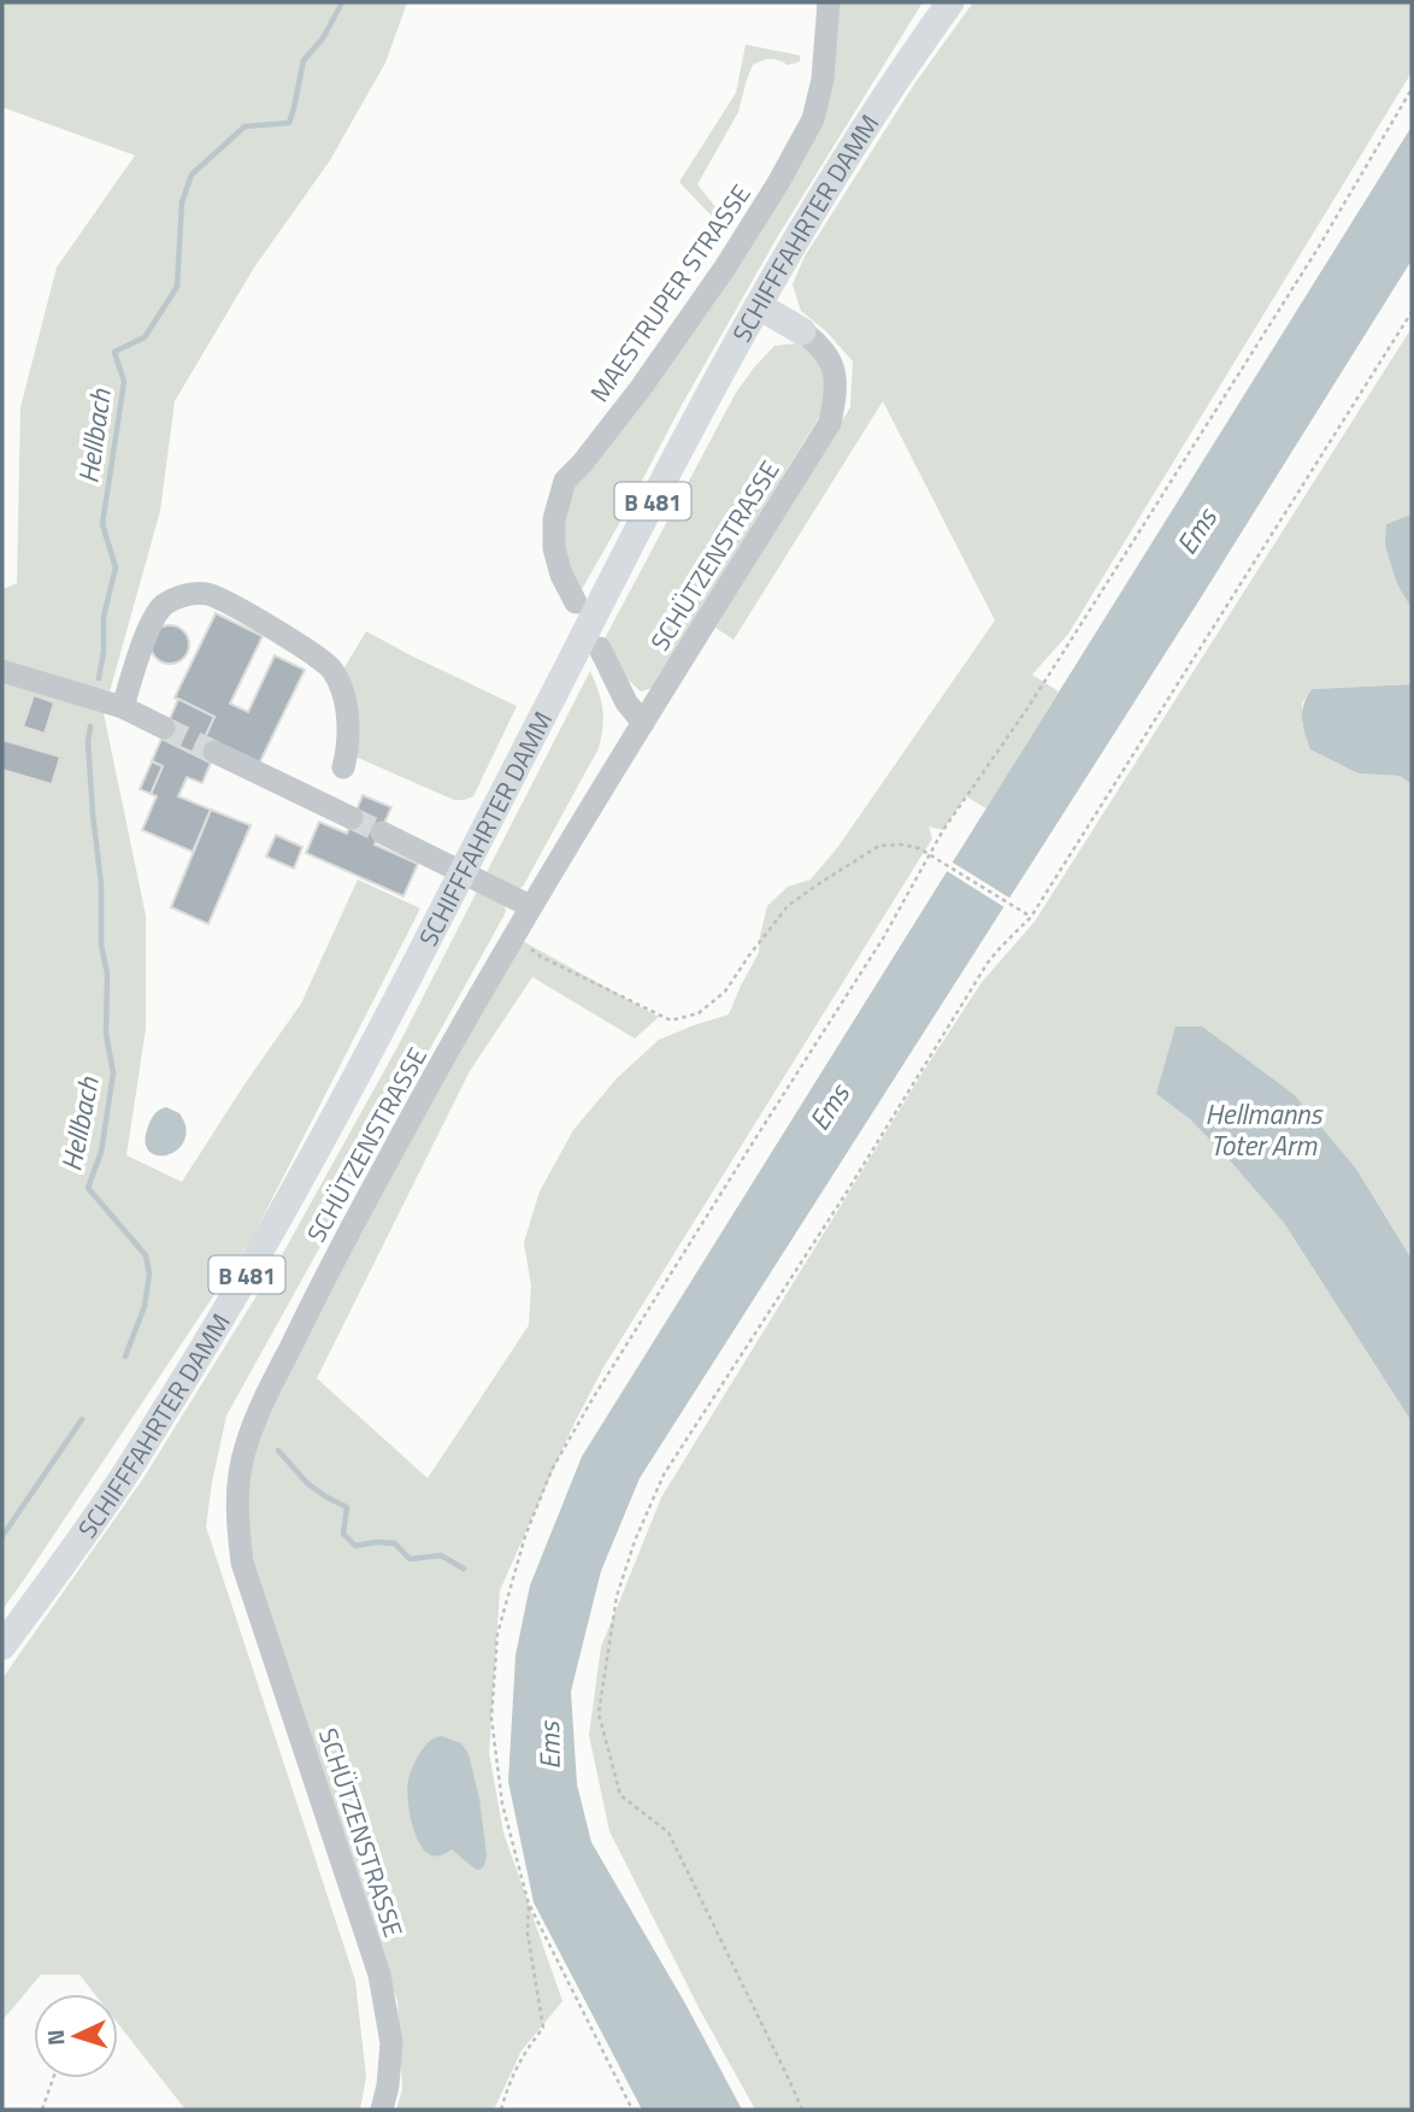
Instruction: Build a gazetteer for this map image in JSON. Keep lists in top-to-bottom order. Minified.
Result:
{"streets":{"main road":["SCHIFFFAHRTER DAMM","B 481"],"street":["MAESTRUPER STRASSE","SCHÜTZENSTRASSE"]},"crossings":[["SCHIFFFAHRTER DAMM","MAESTRUPER STRASSE"]],"water":["Hellbach","Ems","Hellmanns Toter Arm"],"north":"left"}
